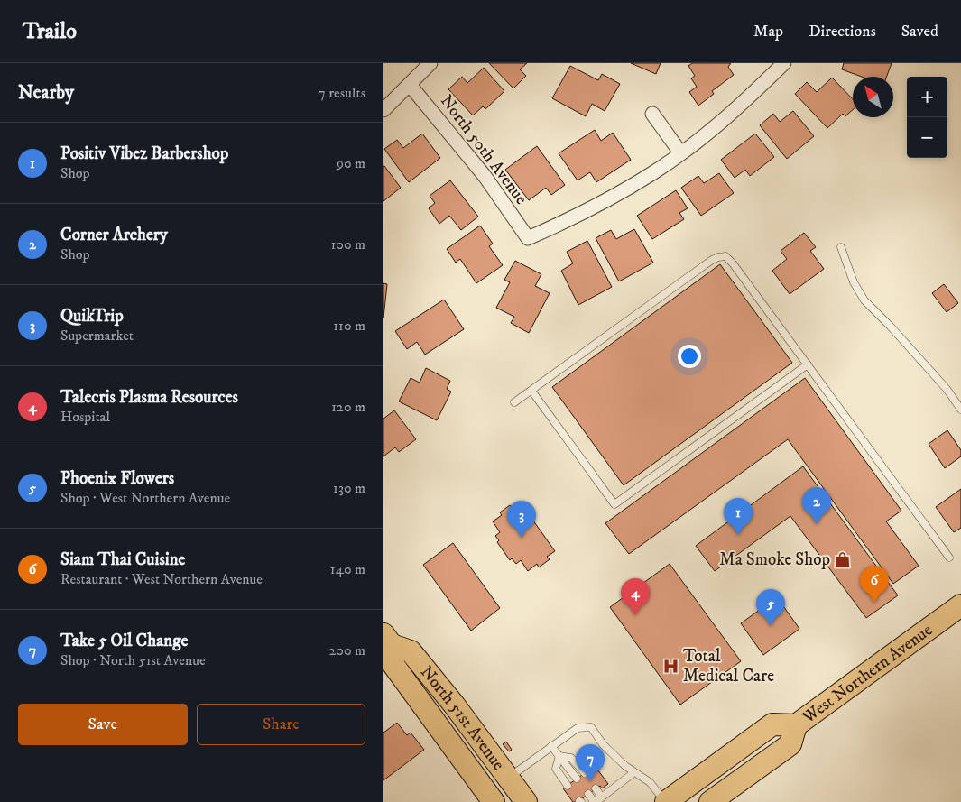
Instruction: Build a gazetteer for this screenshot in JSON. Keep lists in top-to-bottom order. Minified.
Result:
{"streets":{"main road":["West Northern Avenue","North 51st Avenue"],"street":["North 50th Avenue"]},"places":{"shop":["Ma Smoke Shop"],"hospital":["Total Medical Care"]},"north":"top left","page":{"header":"Trailo","nav":["Map","Directions","Saved"],"heading":["Nearby","7 results"],"map_buttons":["+","−"],"list":[{"mark":"1","name":"Positiv Vibez Barbershop","note":"Shop","value":"90 m"},{"mark":"2","name":"Corner Archery","note":"Shop","value":"100 m"},{"mark":"3","name":"QuikTrip","note":"Supermarket","value":"110 m"},{"mark":"4","name":"Talecris Plasma Resources","note":"Hospital","value":"120 m"},{"mark":"5","name":"Phoenix Flowers","note":"Shop · West Northern Avenue","value":"130 m"},{"mark":"6","name":"Siam Thai Cuisine","note":"Restaurant · West Northern Avenue","value":"140 m"},{"mark":"7","name":"Take 5 Oil Change","note":"Shop · North 51st Avenue","value":"200 m"}],"pins":["2","1","3","6","4","5","7"],"buttons":["Save","Share"]}}
